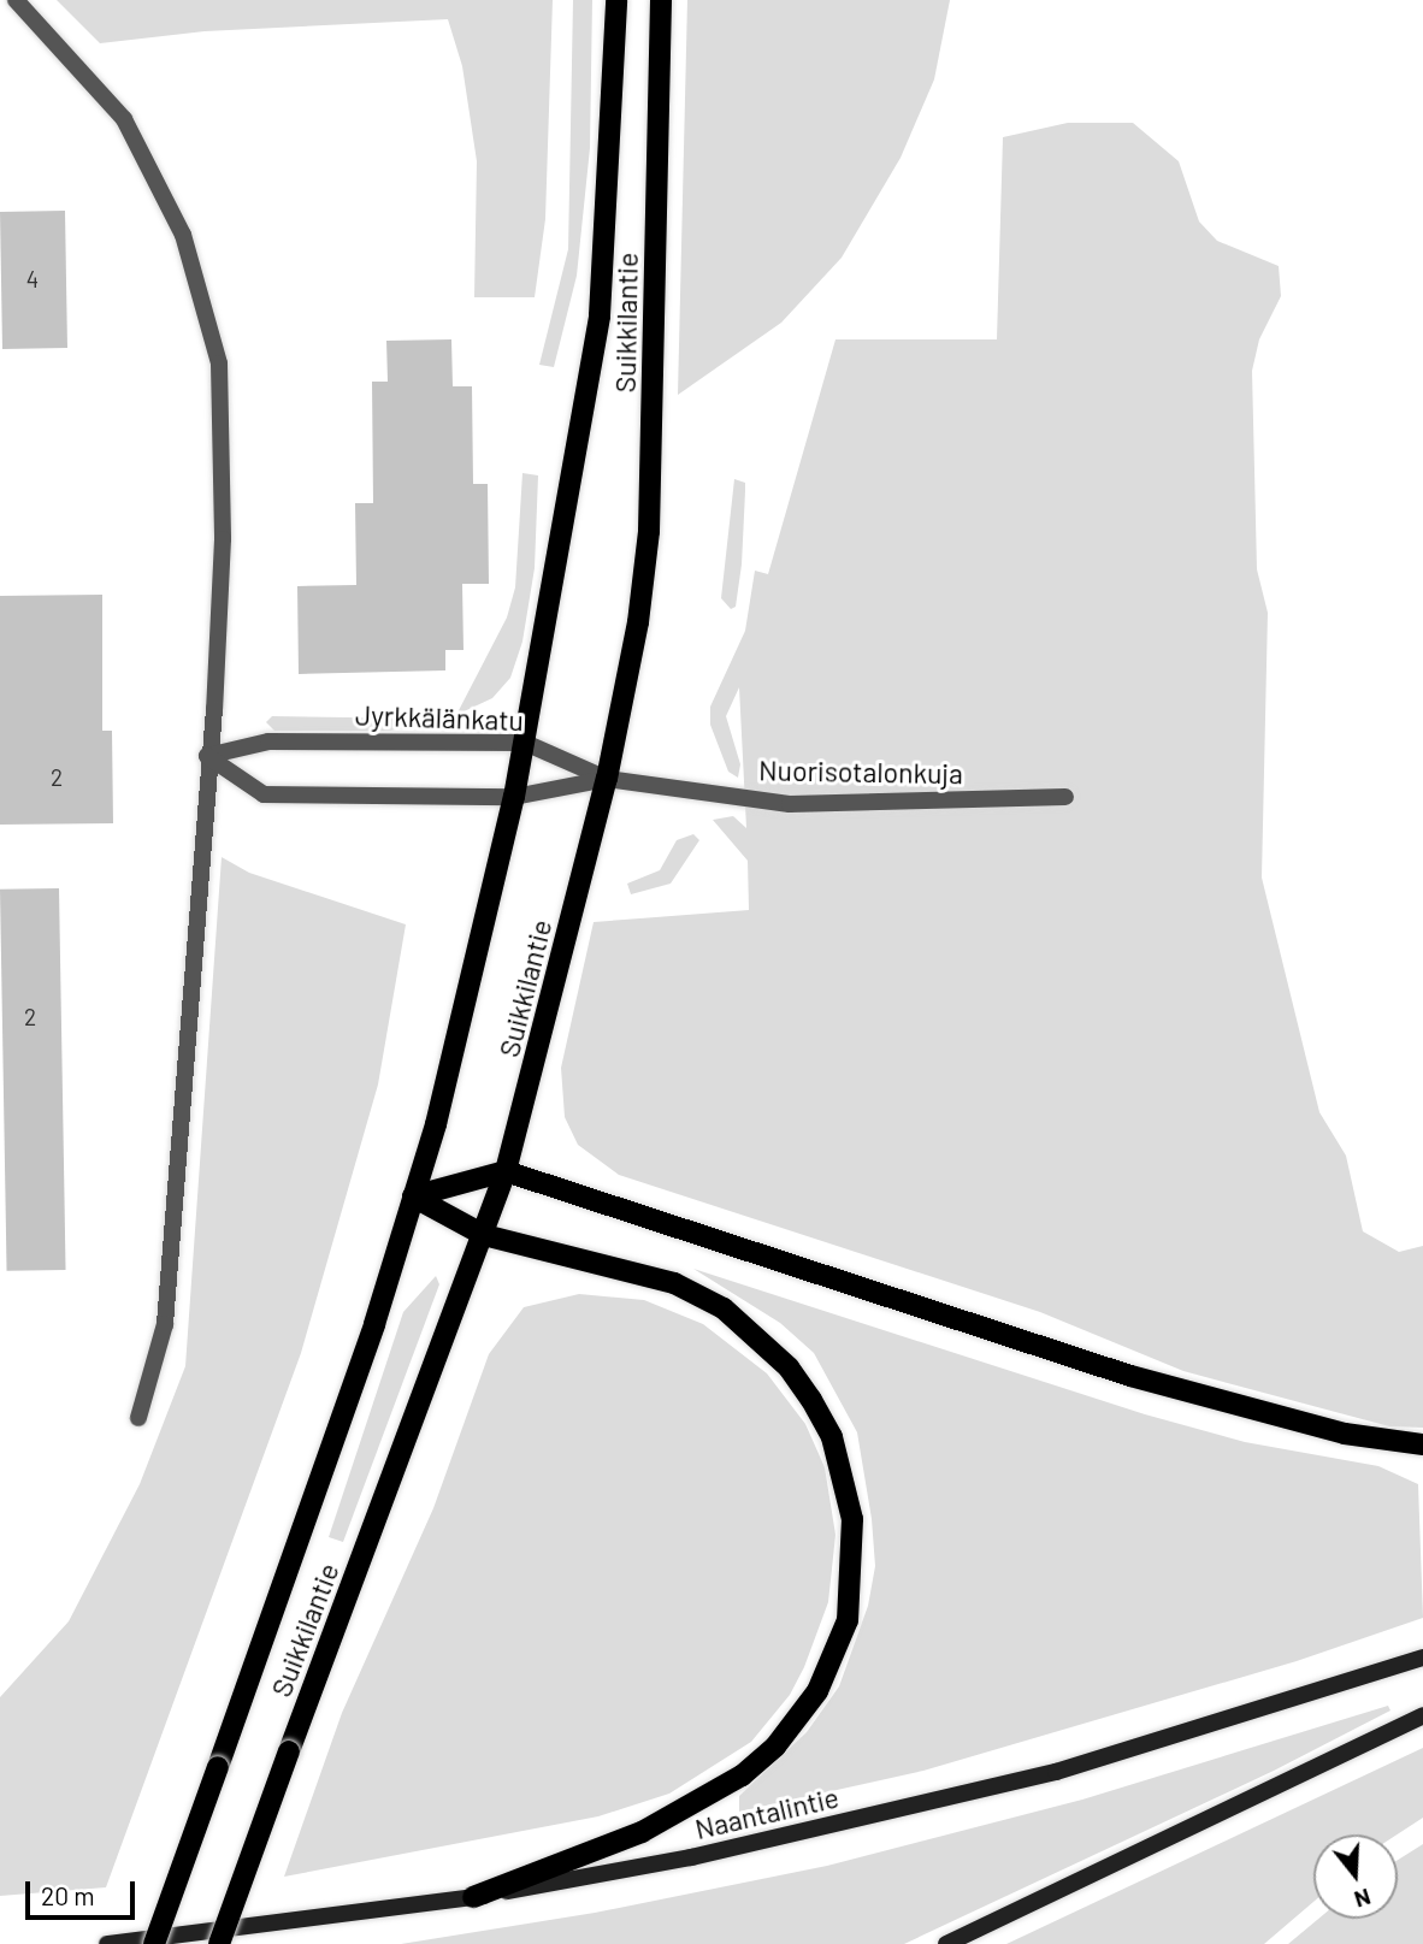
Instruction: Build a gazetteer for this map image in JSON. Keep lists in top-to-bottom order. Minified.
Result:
{"streets":{"main road":["Suikkilantie","Naantalintie"],"street":["Jyrkkälänkatu","Nuorisotalonkuja"]},"crossings":[["Suikkilantie","Jyrkkälänkatu"],["Suikkilantie","Nuorisotalonkuja"],["Jyrkkälänkatu","Nuorisotalonkuja"]],"house_numbers":["4","2","2"],"scale_bar":"20 m","north":"bottom"}
